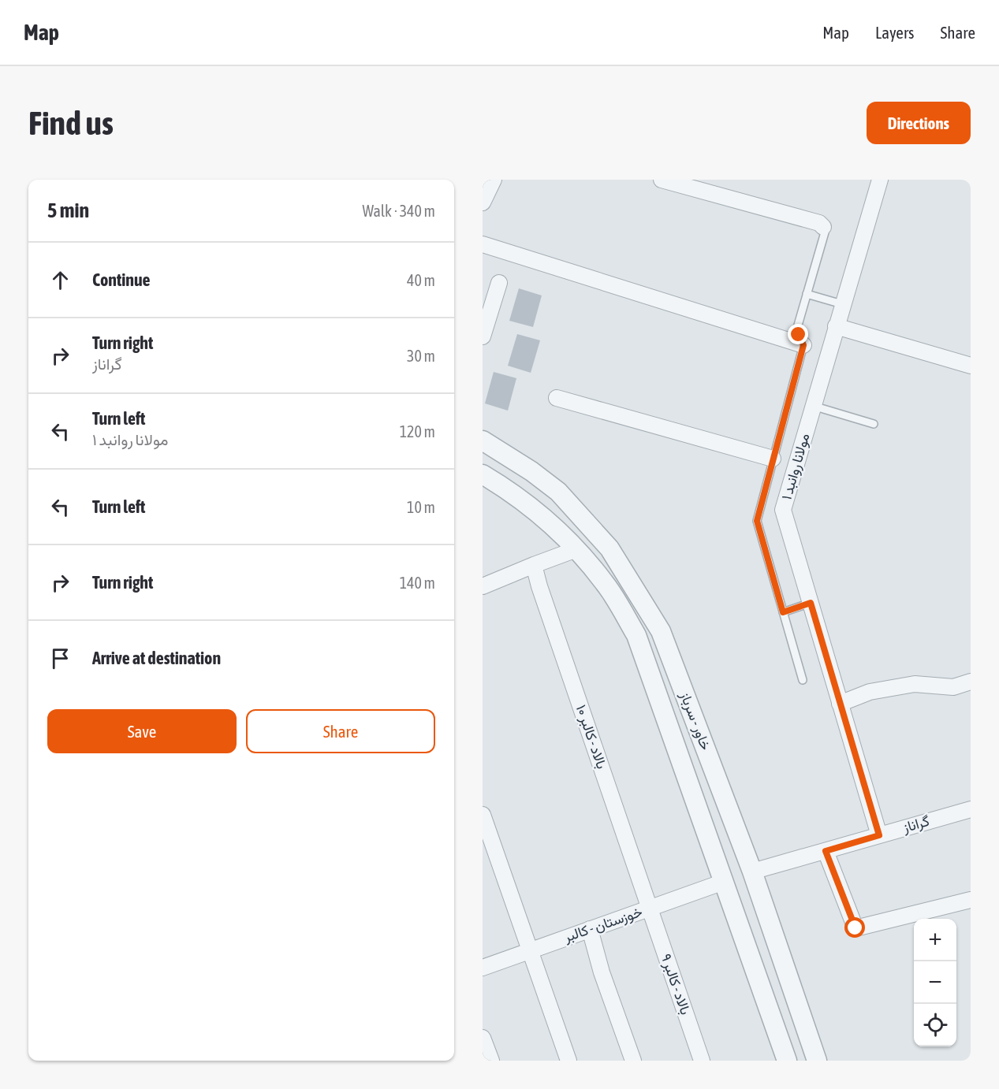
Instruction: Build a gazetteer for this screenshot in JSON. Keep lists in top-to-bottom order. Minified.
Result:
{"streets":{"street":["مولانا روانبد ۱","خاور - سرباز","بالاد - کالبر ۱۰","گراناز","خوزستان - کالبر","بالاد - کالبر ۹"]},"crossings":[["مولانا روانبد ۱","گراناز"],["خاور - سرباز","گراناز"],["خاور - سرباز","خوزستان - کالبر"],["بالاد - کالبر ۱۰","خوزستان - کالبر"],["بالاد - کالبر ۱۰","بالاد - کالبر ۹"],["خوزستان - کالبر","بالاد - کالبر ۹"]],"page":{"header":"Map","nav":["Map","Layers","Share"],"buttons":["Directions",["Save","Share"]],"title":"Find us","heading":["5 min","Walk · 340 m"],"list":[["Continue","40 m"],["Turn right","گراناز","30 m"],["Turn left","مولانا روانبد ۱","120 m"],["Turn left","10 m"],["Turn right","140 m"],"Arrive at destination"],"map_buttons":["+","−"]}}
